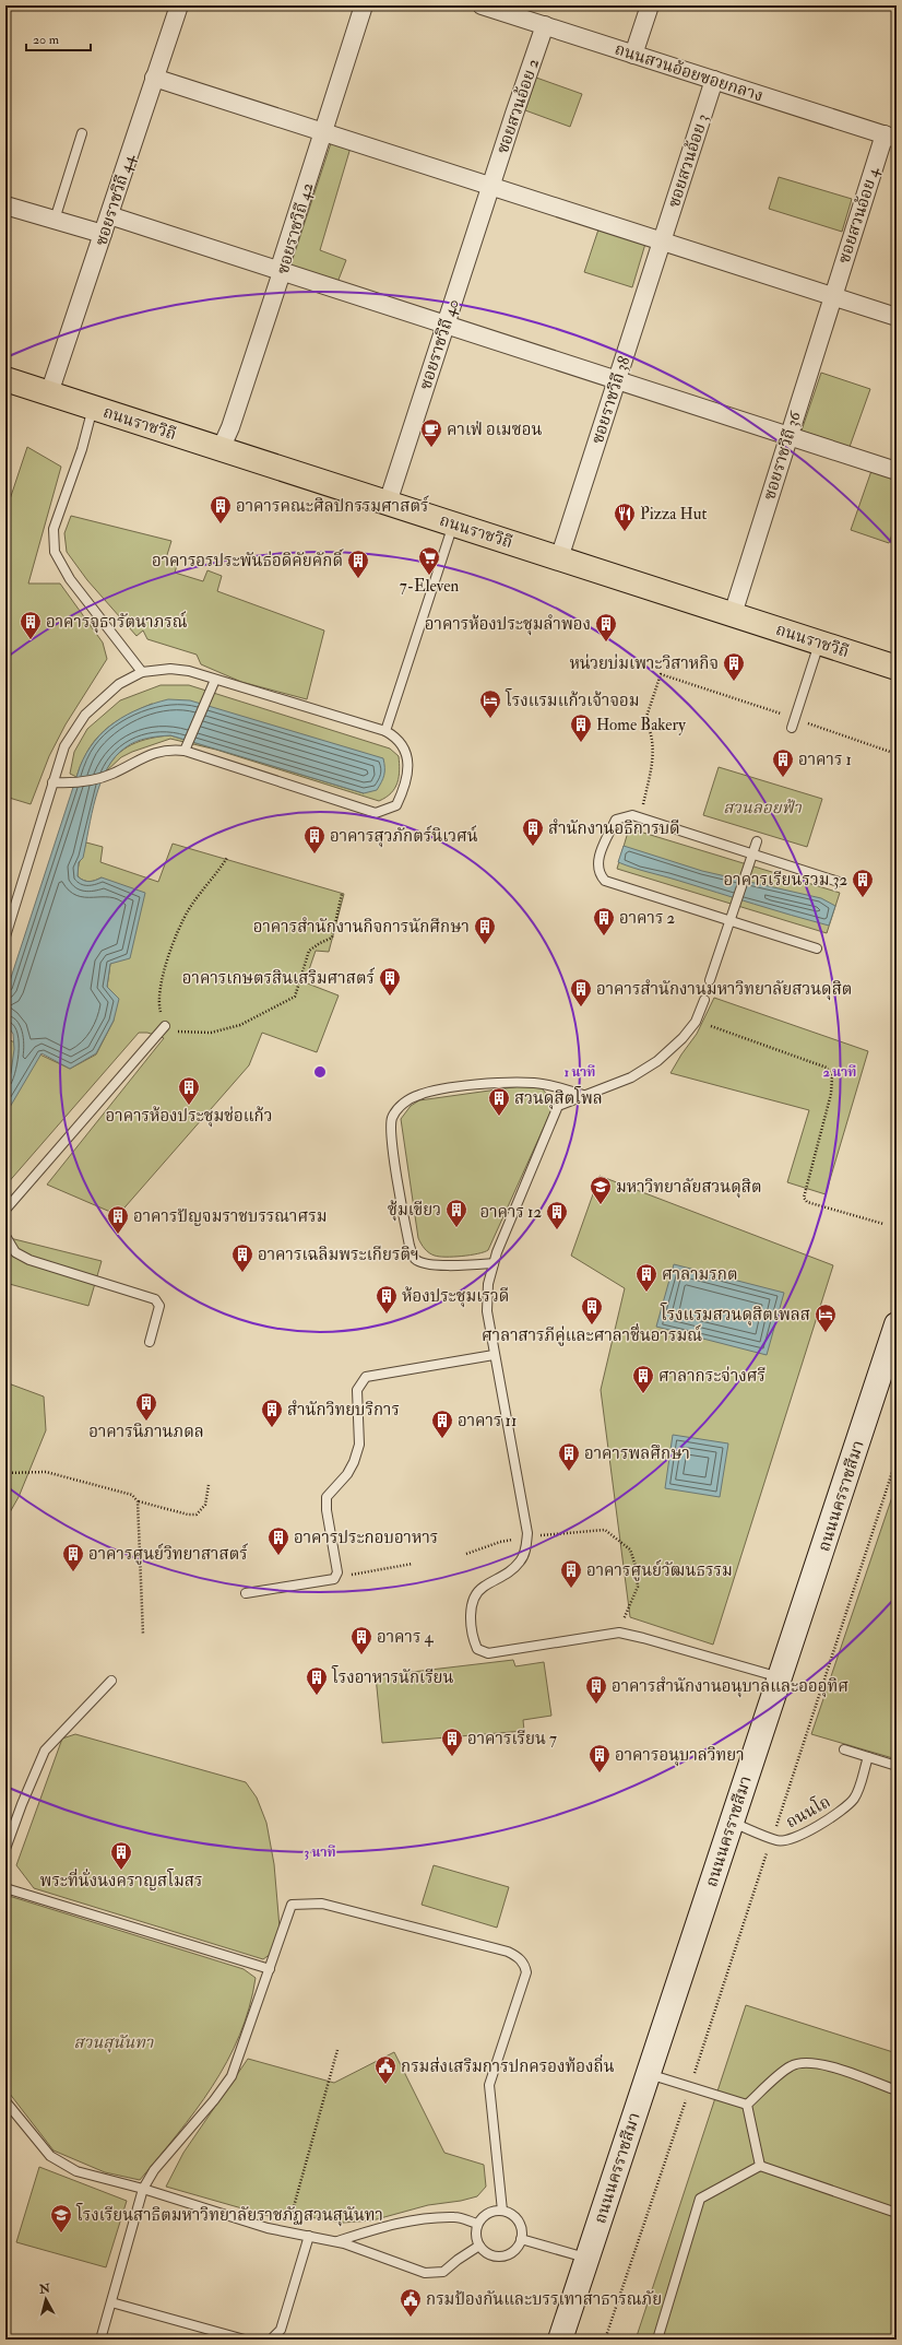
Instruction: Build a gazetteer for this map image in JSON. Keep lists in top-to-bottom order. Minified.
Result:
{"streets":{"main road":["ถนนราชวิถี","ถนนนครราชสีมา"],"street":["ถนนสวนอ้อยซอยกลาง","ซอยสวนอ้อย 2","ซอยสวนอ้อย 3","ซอยราชวิถี 44","ซอยสวนอ้อย 4","ซอยราชวิถี 42","ซอยราชวิถี 40","ซอยราชวิถี 38","ซอยราชวิถี 36"],"lane":["ถนนโถ"]},"crossings":[["ถนนสวนอ้อยซอยกลาง","ซอยสวนอ้อย 2"],["ถนนสวนอ้อยซอยกลาง","ซอยสวนอ้อย 3"],["ถนนสวนอ้อยซอยกลาง","ซอยสวนอ้อย 4"],["ซอยสวนอ้อย 2","ซอยราชวิถี 40"],["ซอยสวนอ้อย 3","ซอยราชวิถี 38"],["ซอยราชวิถี 44","ถนนราชวิถี"],["ซอยสวนอ้อย 4","ซอยราชวิถี 36"],["ซอยราชวิถี 42","ถนนราชวิถี"],["ซอยราชวิถี 40","ถนนราชวิถี"],["ซอยราชวิถี 38","ถนนราชวิถี"],["ถนนราชวิถี","ซอยราชวิถี 36"],["ถนนนครราชสีมา","ถนนโถ"]],"parks":["สวนลอยฟ้า","สวนสุนันทา"],"places":{"cafe":["คาเฟ่ อเมซอน"],"building":["อาคารคณะศิลปกรรมศาสตร์","อาคารอรประพันธ่อดิคัยคักดิ์","อาคารจุธารัตนาภรณ์","อาคารห้องประชุมลำพอง","หน่วยบ่มเพาะวิสาหกิจ","Home Bakery","อาคาร 1","สำนักงานอธิการบดี","อาคารสุวภักตร์นิเวศน์","อาคารเรียนรวม 32","อาคาร 2","อาคารสำนักงานกิจการนักศีกษา","อาคารเกษตรสินเสริมศาสตร์","อาคารสำนักงานมหาวิทยาลัยสวนดุสิต","อาคารห้องประชุมช่อแก้ว","สวนดุสิตโพล","ซุ้มเขียว","อาคาร 12","อาคารปัญจมราชบรรณาศรม","อาคารเฉลิมพระเกียรติฯ","ศาลามรกต","ห้องประชุมเรวดี","ศาลาสารภีคู่และศาลาชื่นอารมณ์","ศาลากระจ่างศรี","อาคารนิภานภดล","สำนักวิทยบริการ","อาคาร 11","อาคารพลศึกษา","อาคารประกอบอาหาร","อาคารศูนย์วิทยาสาสตร์","อาคารศูนย์วัฒนธรรม","อาคาร 4","โรงอาหารนักเรียน","อาคารสำนักงานอนุบาลและอออุทิศ","อาคารเรียน 7","อาคารอนุบาลวิทยา","พระที่นั่งนงคราญสโมสร"],"restaurant":["Pizza Hut"],"supermarket":["7-Eleven"],"hotel":["โรงแรมแก้วเจ้าจอม","โรงแรมสวนดุสิตเพลส"],"school or university":["มหาวิทยาลัยสวนดุสิต","โรงเรียนสาธิตมหาวิทยาลัยราชภัฏสวนสุนันทา"],"public building":["กรมส่งเสริมการปกครองท้องถิ่น","กรมป้องกันและบรรเทาสาธารณภัย"]},"scale_bar":"20 m","north":"top","rings":["1 นาที","2 นาที","3 นาที"]}
